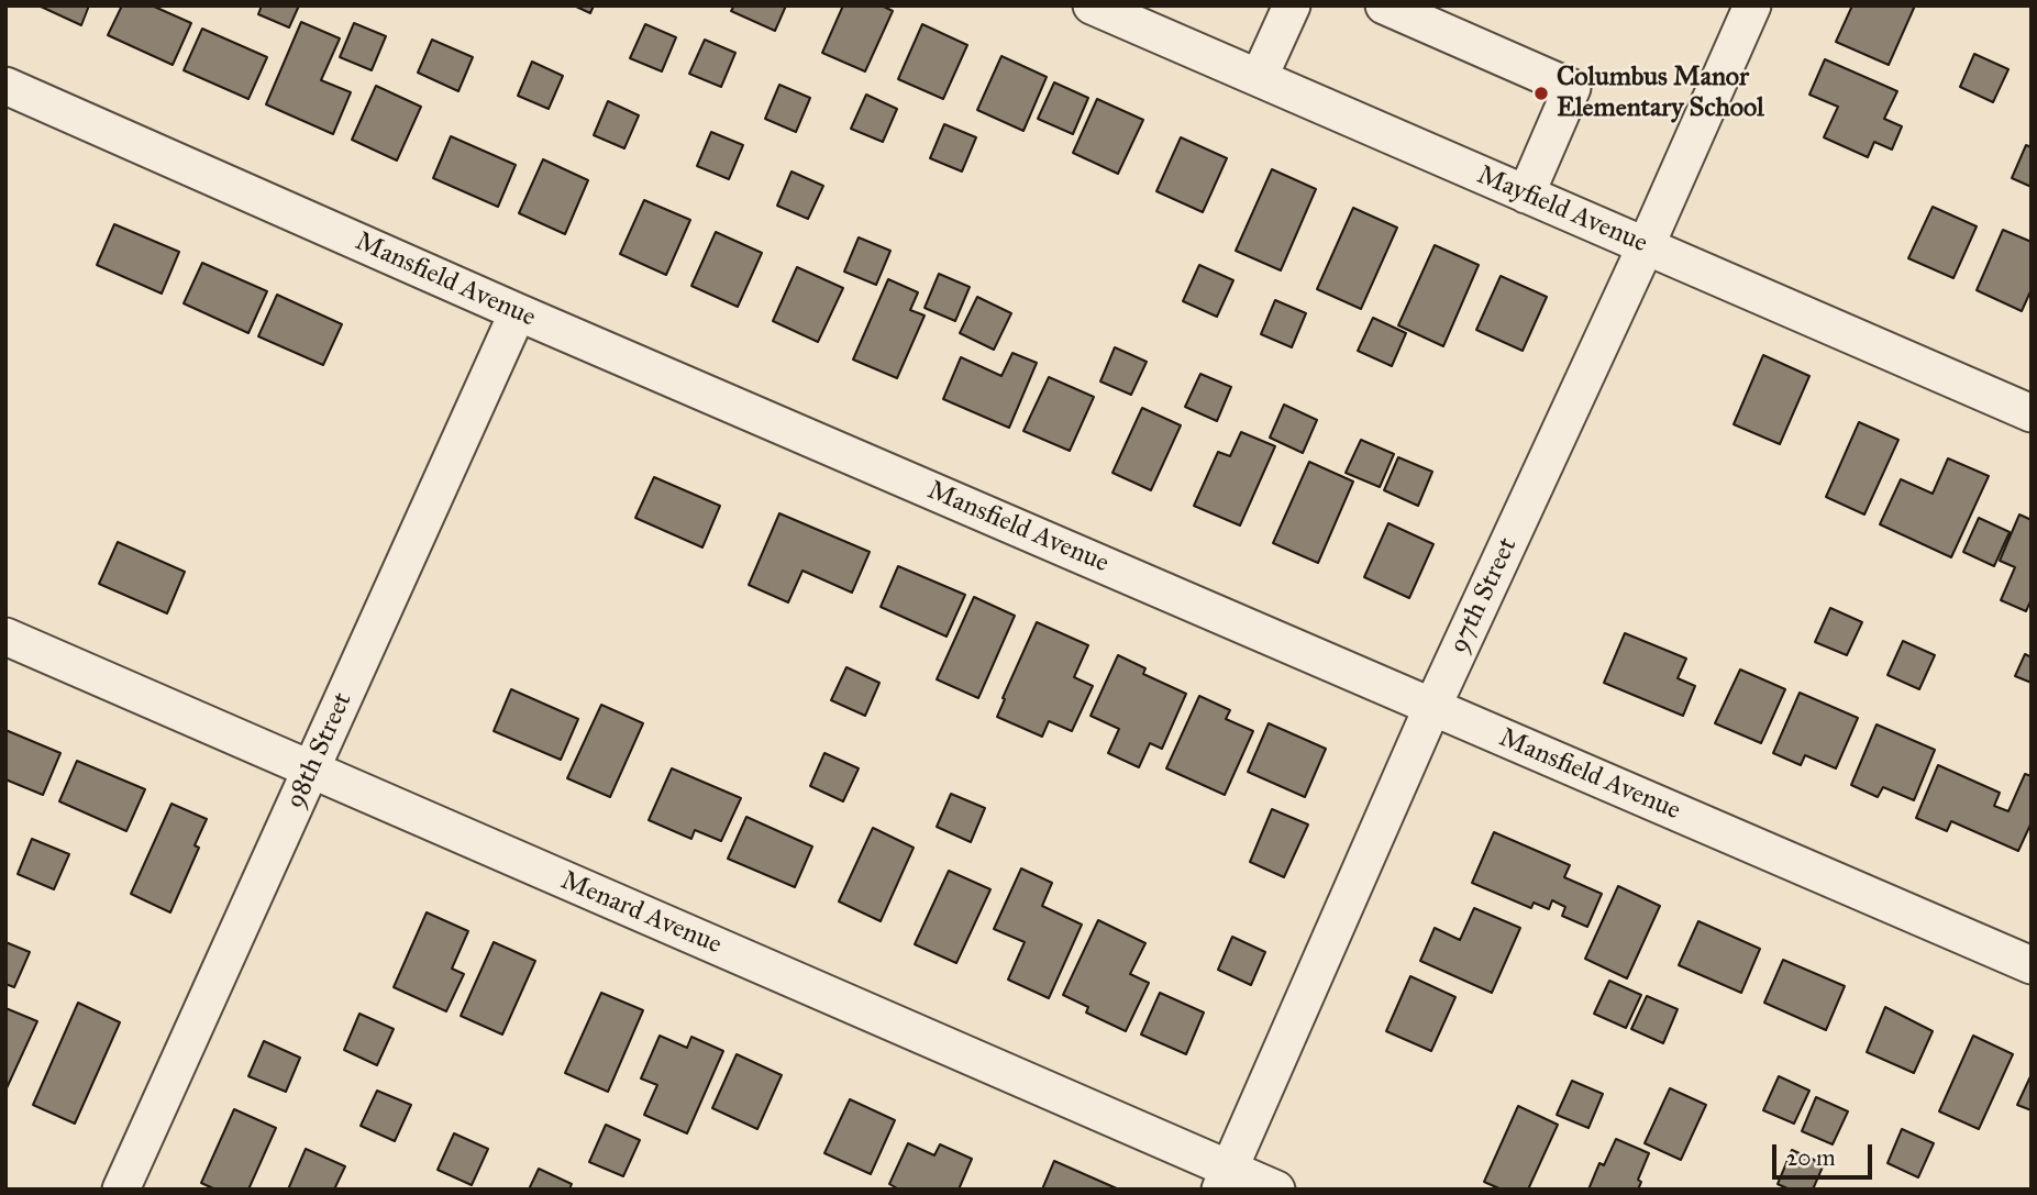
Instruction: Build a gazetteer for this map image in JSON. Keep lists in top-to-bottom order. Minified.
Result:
{"streets":{"street":["Mayfield Avenue","Mansfield Avenue","97th Street","98th Street","Menard Avenue"]},"crossings":[["Mayfield Avenue","97th Street"],["Mansfield Avenue","97th Street"],["Mansfield Avenue","98th Street"],["97th Street","Menard Avenue"],["98th Street","Menard Avenue"]],"places":["Columbus Manor Elementary School"],"scale_bar":"20 m"}
